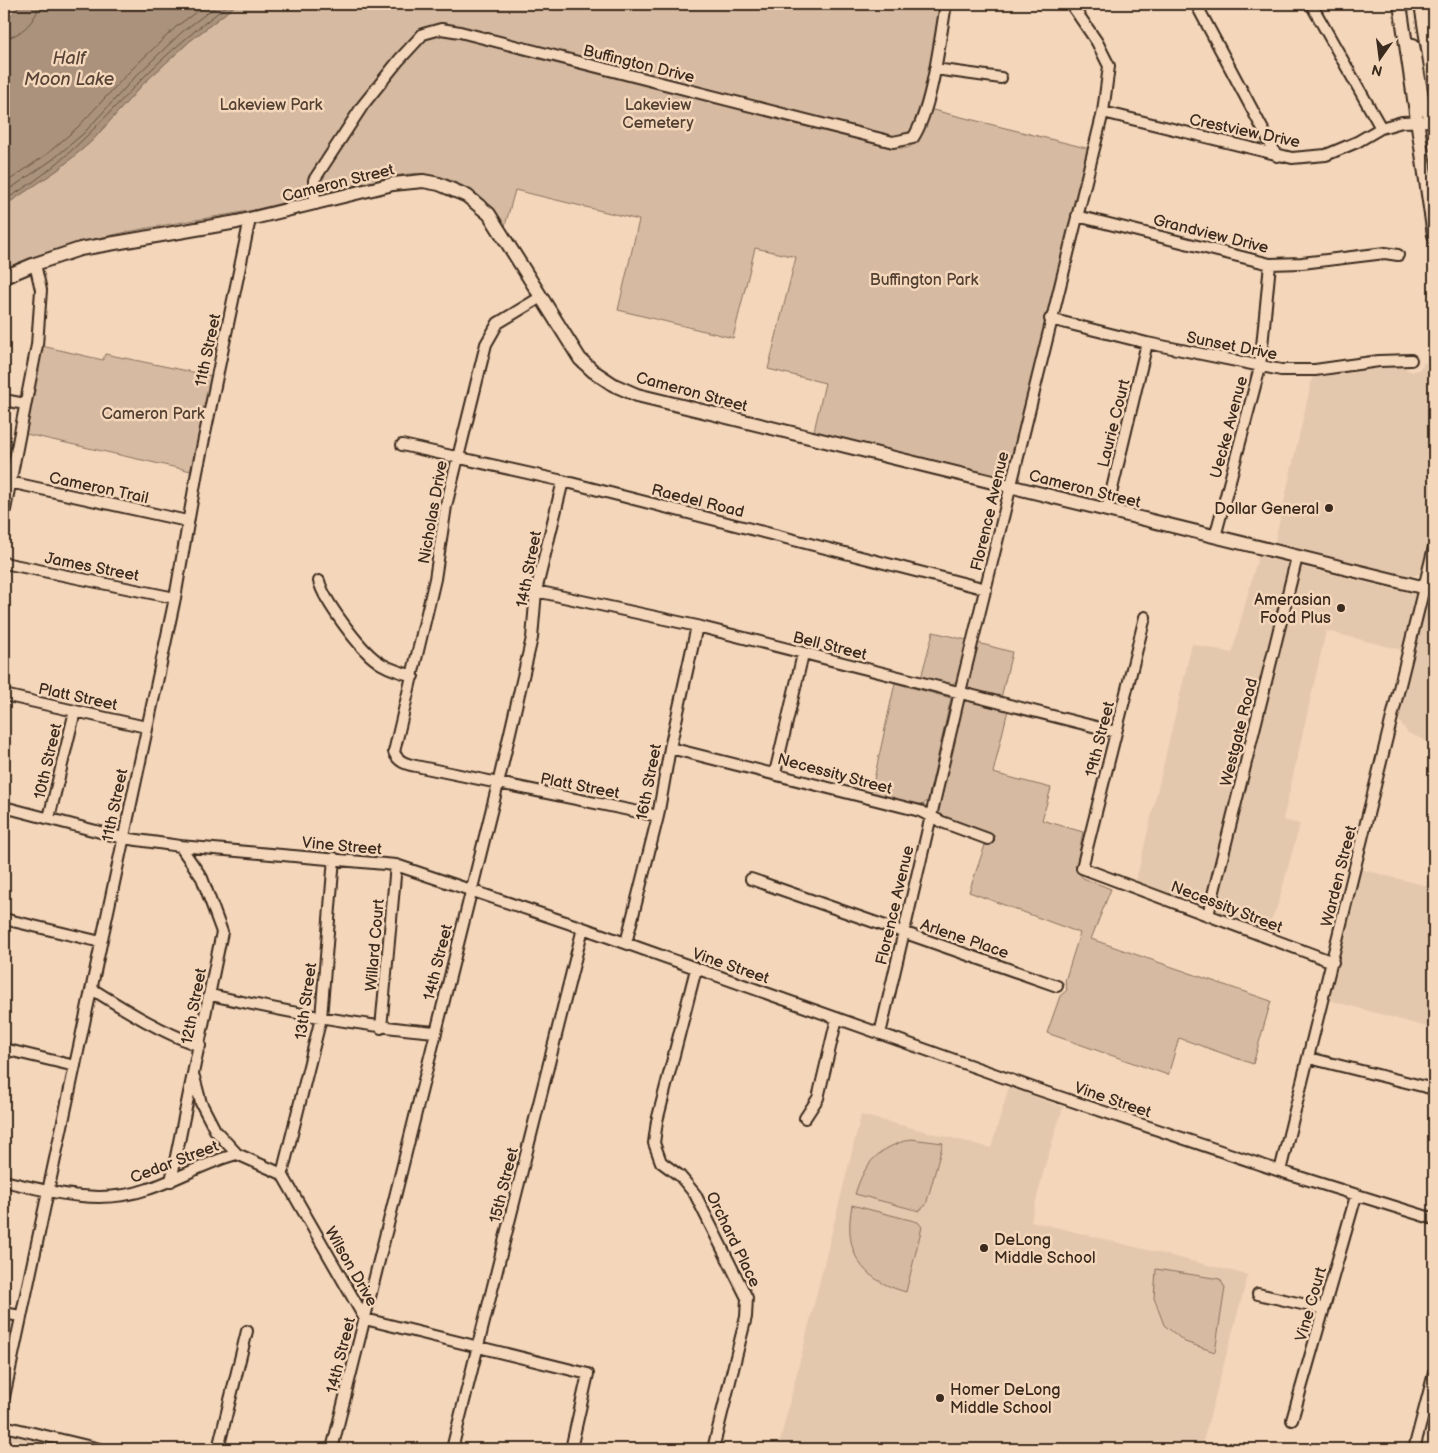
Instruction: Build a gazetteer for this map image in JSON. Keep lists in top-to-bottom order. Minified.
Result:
{"streets":{"main road":["Cameron Street"],"street":["Buffington Drive","Crestview Drive","Grandview Drive","Sunset Drive","11th Street","Laurie Court","Uecke Avenue","Cameron Trail","Raedel Road","Florence Avenue","Nicholas Drive","James Street","14th Street","Bell Street","Platt Street","Westgate Road","19th Street","10th Street","Necessity Street","16th Street","Vine Street","Warden Street","Arlene Place","Willard Court","13th Street","12th Street","Cedar Street","15th Street","Orchard Place","Wilson Drive","Vine Court"]},"crossings":[["Buffington Drive","Cameron Street"],["Crestview Drive","Florence Avenue"],["Cameron Street","11th Street"],["Cameron Street","Laurie Court"],["Cameron Street","Uecke Avenue"],["Cameron Street","Florence Avenue"],["Cameron Street","Nicholas Drive"],["Cameron Street","Westgate Road"],["Cameron Street","Warden Street"],["Grandview Drive","Uecke Avenue"],["Grandview Drive","Florence Avenue"],["Sunset Drive","Laurie Court"],["Sunset Drive","Uecke Avenue"],["Sunset Drive","Florence Avenue"],["11th Street","Cameron Trail"],["11th Street","James Street"],["11th Street","Platt Street"],["11th Street","Vine Street"],["11th Street","Cedar Street"],["Raedel Road","Florence Avenue"],["Raedel Road","Nicholas Drive"],["Raedel Road","14th Street"],["Florence Avenue","Bell Street"],["Florence Avenue","Necessity Street"],["Florence Avenue","Vine Street"],["Florence Avenue","Arlene Place"],["Nicholas Drive","Platt Street"],["14th Street","Bell Street"],["14th Street","Platt Street"],["14th Street","Vine Street"],["14th Street","Wilson Drive"],["Bell Street","19th Street"],["Bell Street","16th Street"],["Platt Street","10th Street"],["Platt Street","16th Street"],["Westgate Road","Necessity Street"],["19th Street","Necessity Street"],["10th Street","Vine Street"],["Necessity Street","16th Street"],["Necessity Street","Warden Street"],["16th Street","Vine Street"],["Vine Street","Warden Street"],["Vine Street","Willard Court"],["Vine Street","13th Street"],["Vine Street","12th Street"],["Vine Street","15th Street"],["Vine Street","Orchard Place"],["Vine Street","Vine Court"],["13th Street","Wilson Drive"],["12th Street","Cedar Street"],["15th Street","Wilson Drive"]],"water":["Half Moon Lake"],"parks":["Lakeview Park","Lakeview Cemetery","Buffington Park","Cameron Park"],"places":["Dollar General","Amerasian Food Plus","DeLong Middle School","Homer DeLong Middle School"],"north":"bottom"}
